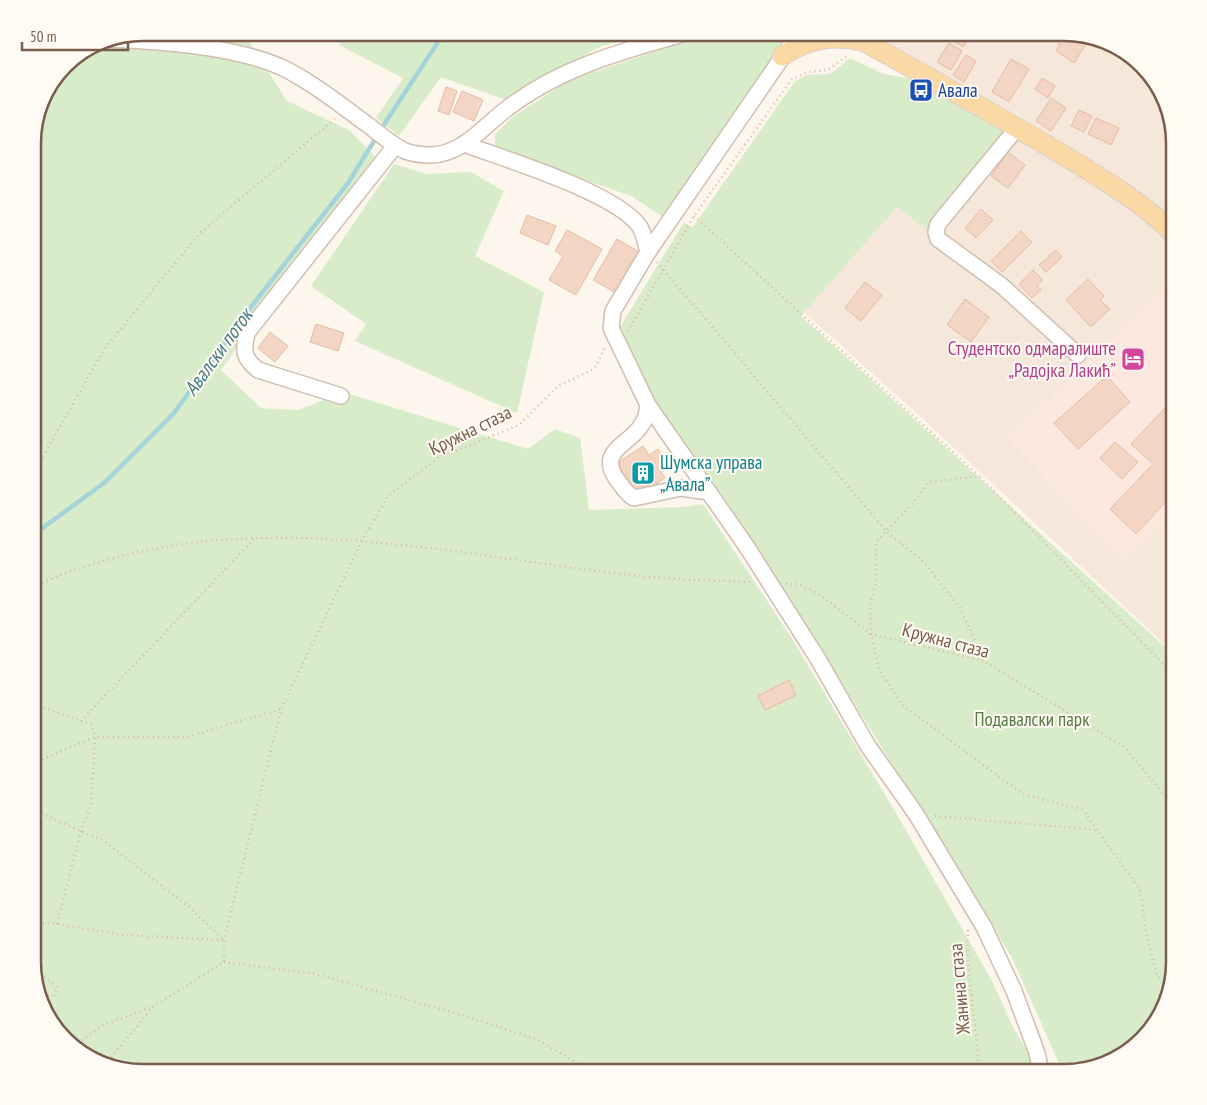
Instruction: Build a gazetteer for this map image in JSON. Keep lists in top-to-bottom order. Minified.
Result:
{"streets":{"path":["Кружна стаза","Жанина стаза"]},"water":["Авалски поток"],"parks":["Подавалски парк"],"places":{"bus stop":["Авала"],"hotel":["Студентско одмаралиште „Радојка Лакић”"],"building":["Шумска управа „Авала”"]},"scale_bar":"50 m"}
